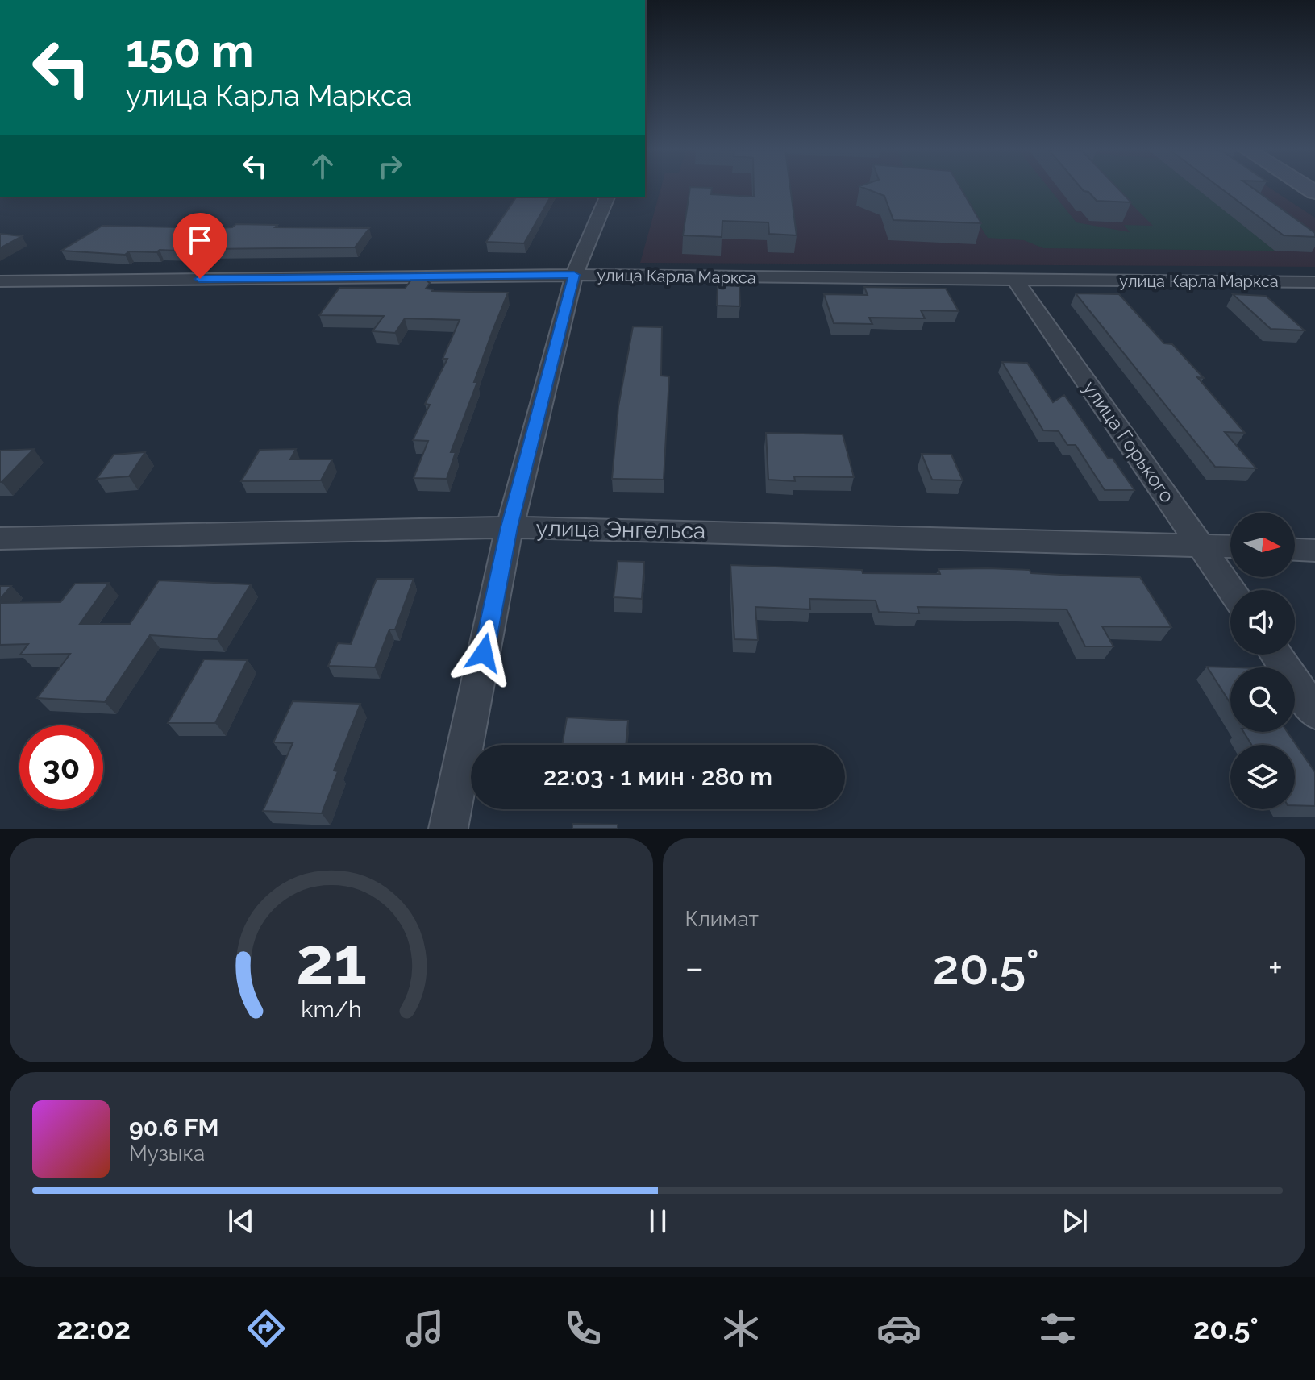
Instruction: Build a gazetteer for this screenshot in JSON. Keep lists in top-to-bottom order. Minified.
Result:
{"streets":{"street":["улица Карла Маркса","улица Горького","улица Энгельса"]},"crossings":[["улица Карла Маркса","улица Горького"],["улица Горького","улица Энгельса"]],"north":"right","page":{"turn":["150 m","улица Карла Маркса"],"limit":"30","trip":"22:03 · 1 мин · 280 m","tile":"Климат","heat":["−","20.5°","+"],"song":["90.6 FM","Музыка"],"tabs":["22:02","20.5°"],"gauge":["21","km/h"]}}
